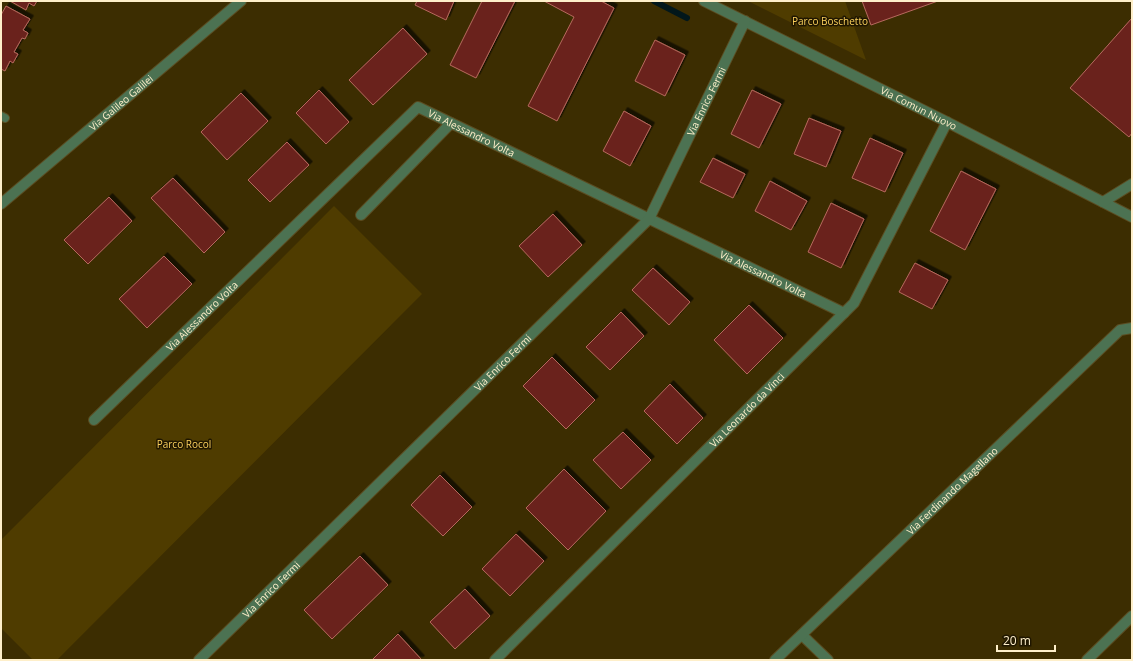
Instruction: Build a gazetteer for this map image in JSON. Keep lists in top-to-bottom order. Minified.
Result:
{"streets":{"street":["Via Enrico Fermi","Via Galileo Galilei","Via Comun Nuovo","Via Alessandro Volta","Via Leonardo da Vinci","Via Ferdinando Magellano"]},"crossings":[["Via Enrico Fermi","Via Comun Nuovo"],["Via Enrico Fermi","Via Alessandro Volta"],["Via Comun Nuovo","Via Leonardo da Vinci"],["Via Alessandro Volta","Via Leonardo da Vinci"]],"parks":["Parco Boschetto","Parco Rocol"],"scale_bar":"20 m"}
